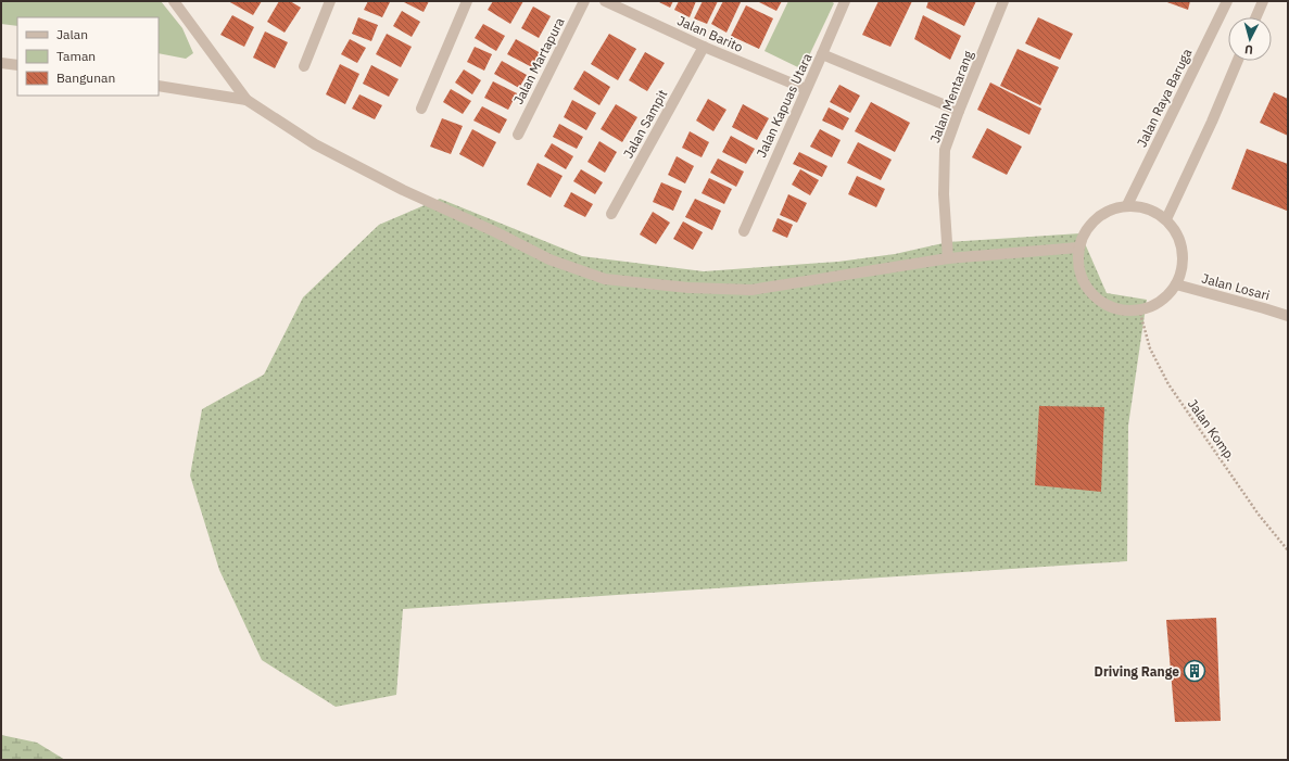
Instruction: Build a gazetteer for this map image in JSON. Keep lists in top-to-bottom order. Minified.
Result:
{"streets":{"street":["Jalan Barito","Jalan Martapura","Jalan Mentarang","Jalan Raya Baruga","Jalan Kapuas Utara","Jalan Sampit","Jalan Losari"],"path":["Jalan Komp."]},"crossings":[["Jalan Barito","Jalan Kapuas Utara"],["Jalan Barito","Jalan Sampit"],["Jalan Mentarang","Jalan Kapuas Utara"],["Jalan Raya Baruga","Jalan Losari"],["Jalan Raya Baruga","Jalan Komp."],["Jalan Losari","Jalan Komp."]],"places":{"building":["Driving Range"]},"legend":["Jalan","Taman","Bangunan"],"north":"bottom"}
